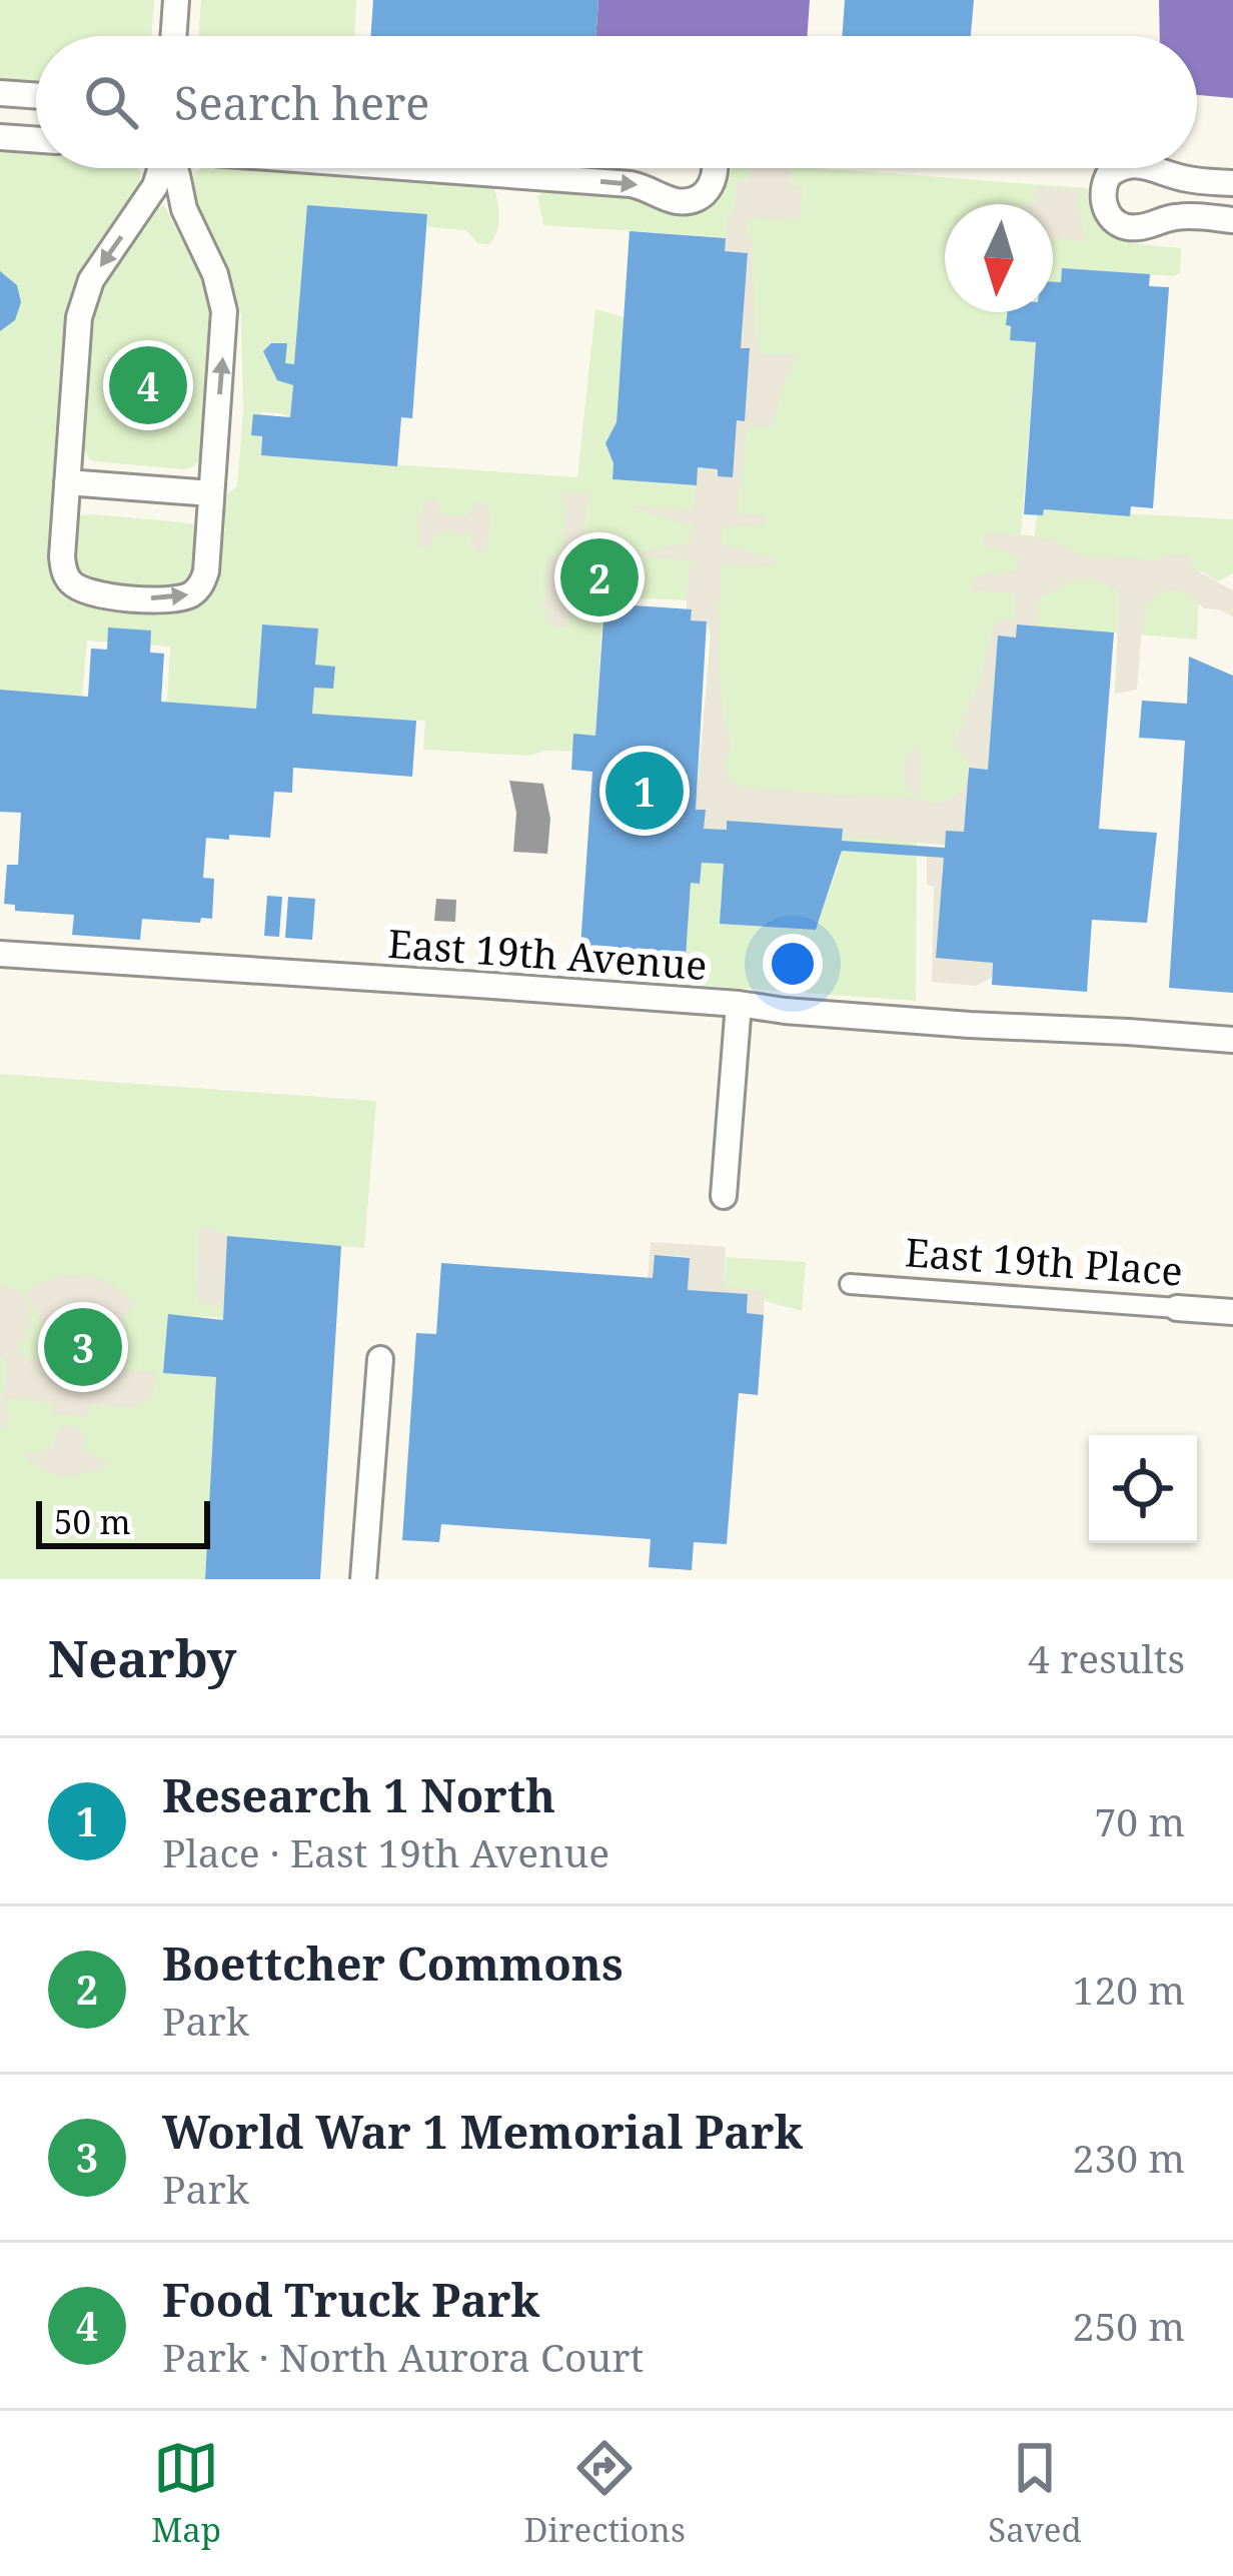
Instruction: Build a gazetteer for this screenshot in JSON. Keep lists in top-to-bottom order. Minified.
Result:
{"streets":{"street":["East 19th Avenue","East 19th Place"]},"scale_bar":"50 m","north":"bottom","page":{"search":"Search here","pins":["4","2","1","3"],"scale":"50 m","heading":["Nearby","4 results"],"list":[{"mark":"1","name":"Research 1 North","note":"Place · East 19th Avenue","value":"70 m"},{"mark":"2","name":"Boettcher Commons","note":"Park","value":"120 m"},{"mark":"3","name":"World War 1 Memorial Park","note":"Park","value":"230 m"},{"mark":"4","name":"Food Truck Park","note":"Park · North Aurora Court","value":"250 m"}],"nav":["Map","Directions","Saved"]}}
